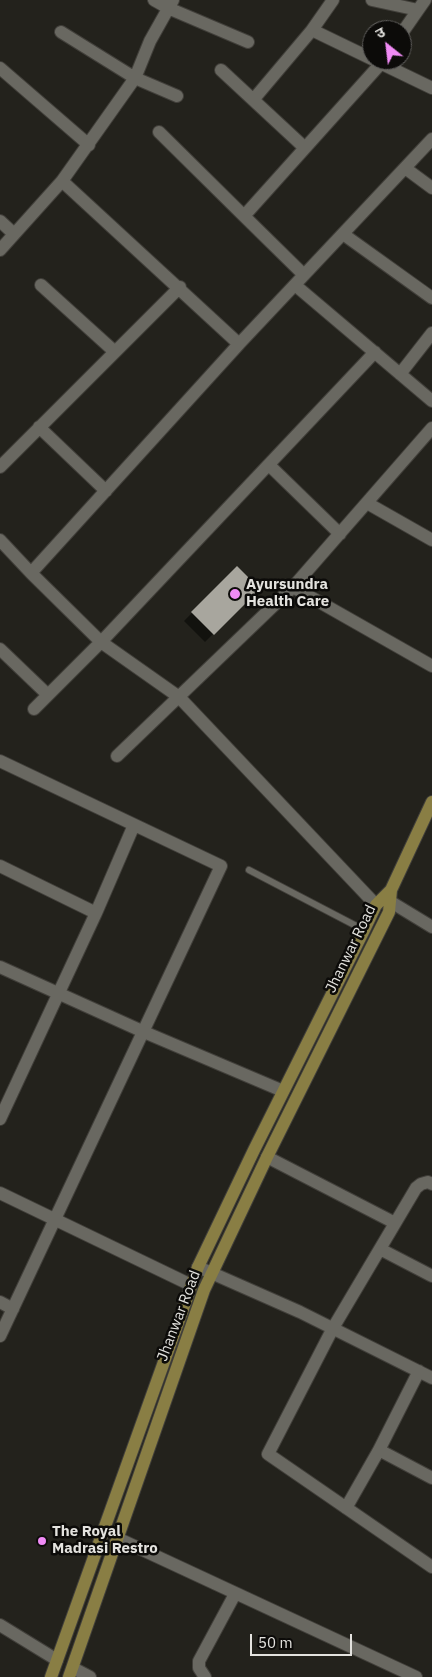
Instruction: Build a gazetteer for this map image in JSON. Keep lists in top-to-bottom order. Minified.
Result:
{"streets":{"street":["Jhanwar Road"]},"places":["Ayursundra Health Care","The Royal Madrasi Restro"],"scale_bar":"50 m","north":"top left"}
